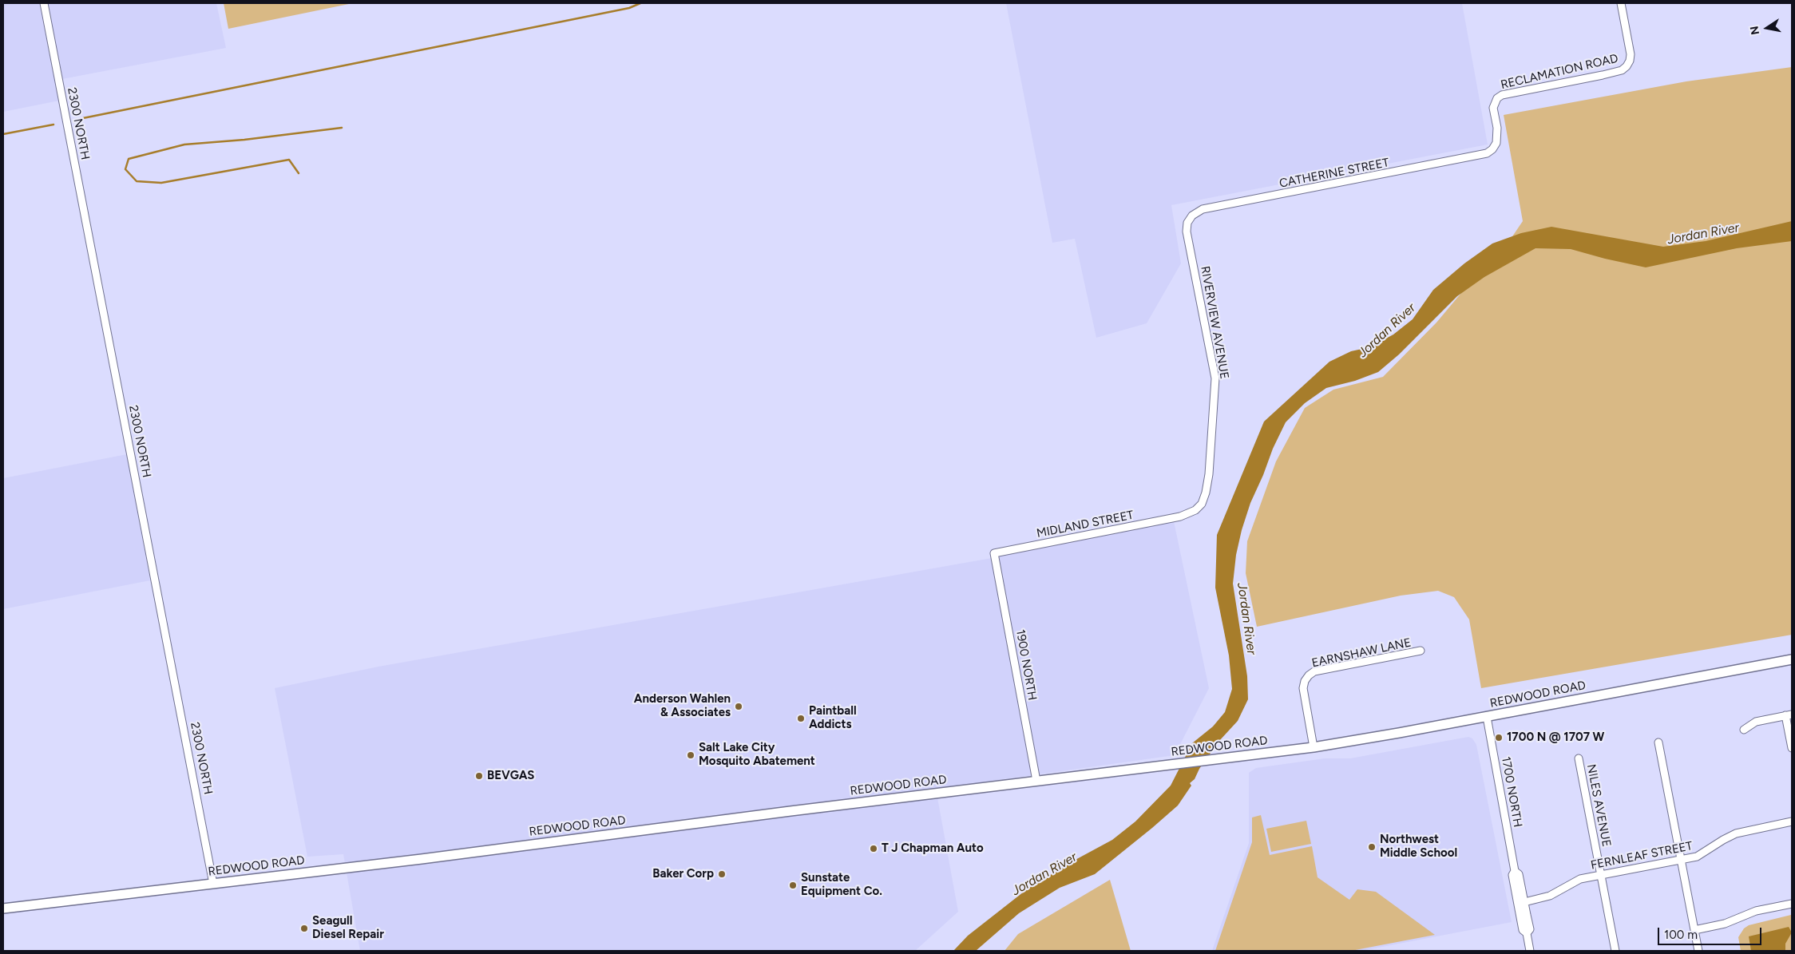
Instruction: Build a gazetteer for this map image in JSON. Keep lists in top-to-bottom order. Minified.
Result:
{"streets":{"main road":["REDWOOD ROAD"],"street":["RECLAMATION ROAD","2300 NORTH","CATHERINE STREET","RIVERVIEW AVENUE","MIDLAND STREET","EARNSHAW LANE","1900 NORTH","1700 NORTH","NILES AVENUE","FERNLEAF STREET"]},"crossings":[["RECLAMATION ROAD","CATHERINE STREET"],["2300 NORTH","REDWOOD ROAD"],["CATHERINE STREET","RIVERVIEW AVENUE"],["RIVERVIEW AVENUE","MIDLAND STREET"],["MIDLAND STREET","1900 NORTH"],["EARNSHAW LANE","REDWOOD ROAD"],["1900 NORTH","REDWOOD ROAD"],["REDWOOD ROAD","1700 NORTH"],["1700 NORTH","FERNLEAF STREET"],["NILES AVENUE","FERNLEAF STREET"]],"water":["Jordan River"],"places":["Anderson Wahlen & Associates","Paintball Addicts","1700 N @ 1707 W","Salt Lake City Mosquito Abatement","BEVGAS","Northwest Middle School","T J Chapman Auto","Baker Corp","Sunstate Equipment Co.","Seagull Diesel Repair"],"scale_bar":"100 m","north":"left"}
